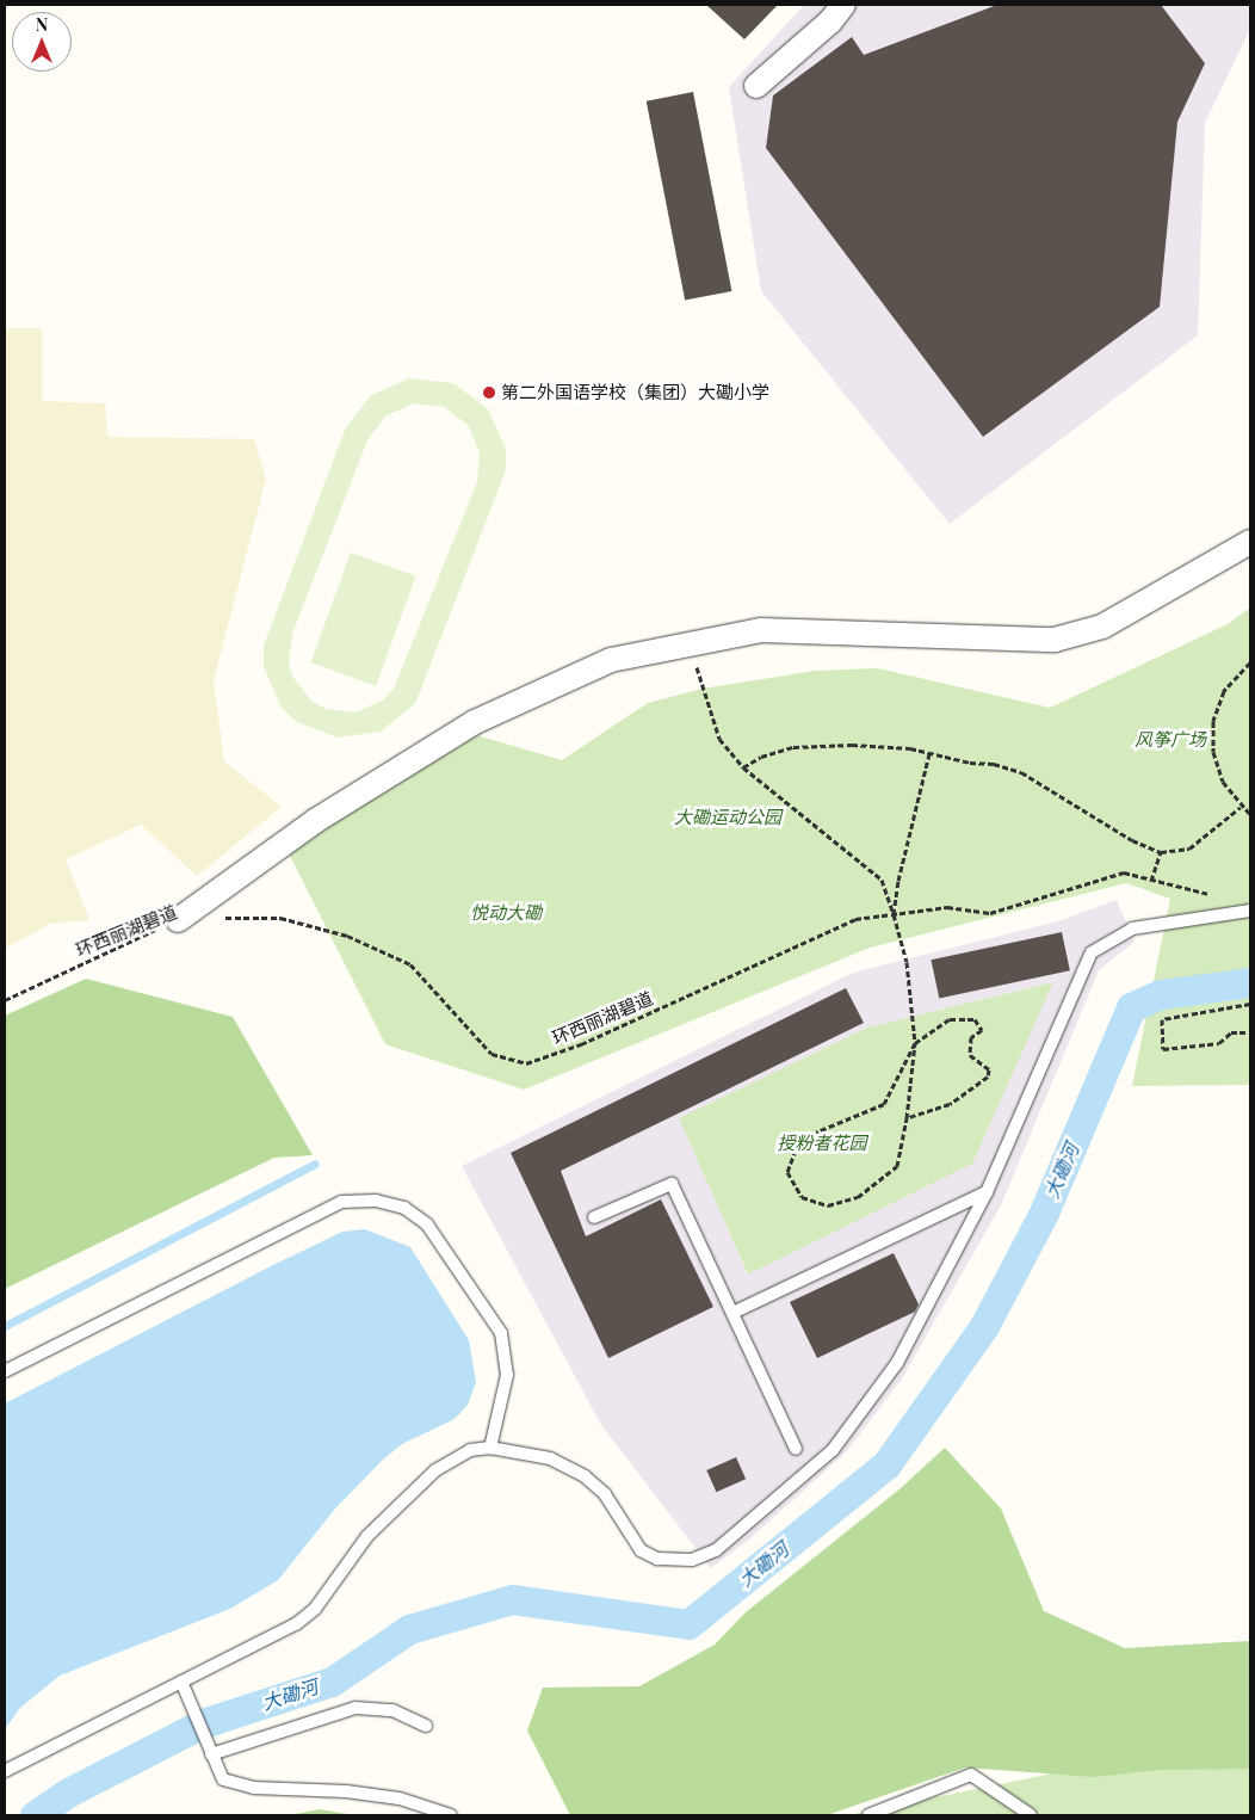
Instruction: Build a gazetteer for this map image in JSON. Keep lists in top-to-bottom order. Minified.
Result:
{"streets":{"path":["环西丽湖碧道"]},"water":["大磡河"],"parks":["风筝广场","大磡运动公园","悦动大磡","授粉者花园"],"places":["第二外国语学校（集团）大磡小学"],"north":"top"}
